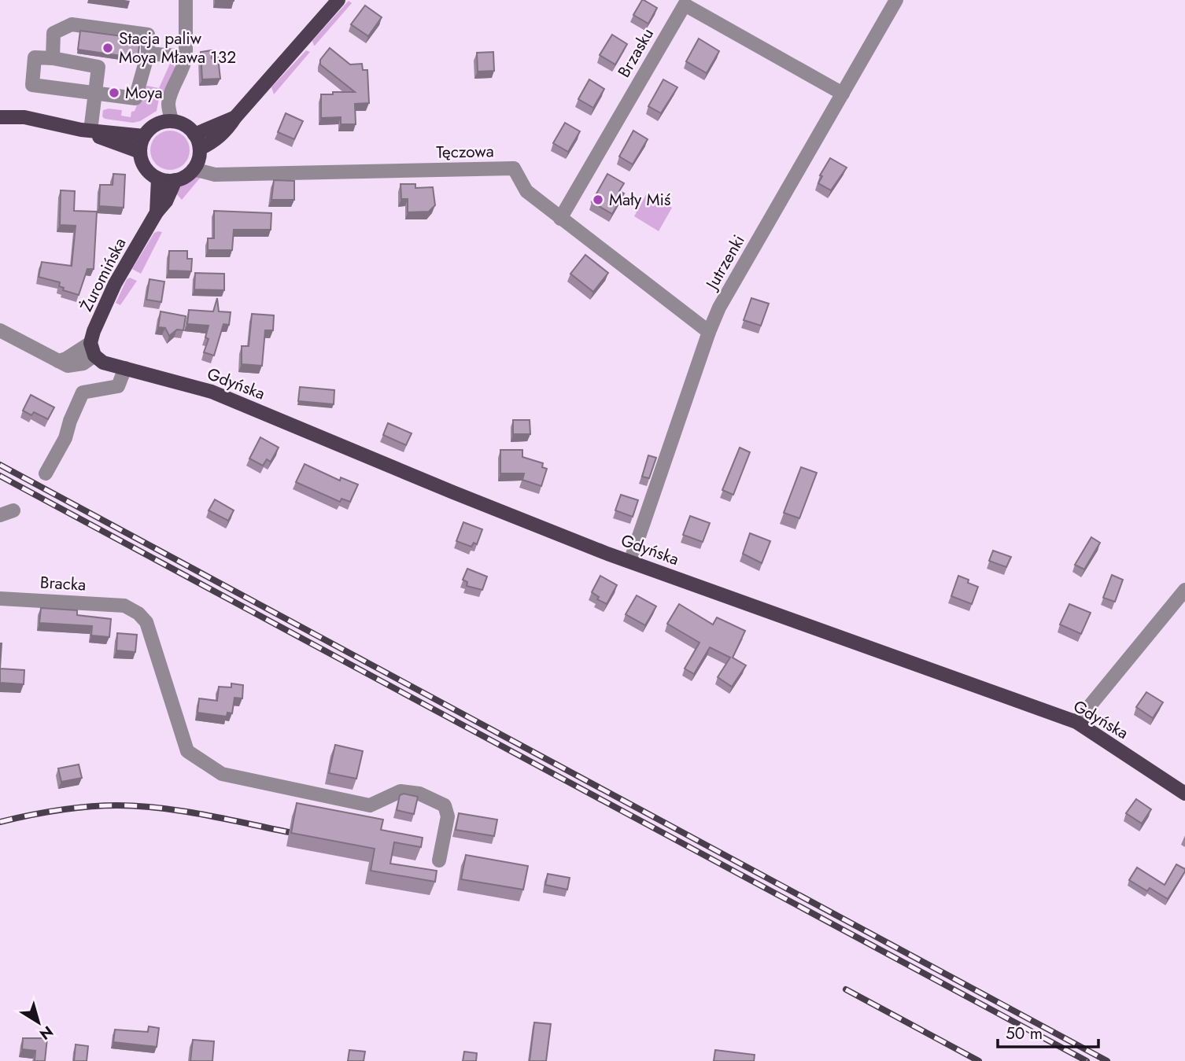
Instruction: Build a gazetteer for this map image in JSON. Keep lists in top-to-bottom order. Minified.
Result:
{"streets":{"main road":["Żuromińska","Gdyńska"],"street":["Brzasku","Tęczowa","Jutrzenki","Bracka"]},"crossings":[["Brzasku","Tęczowa"],["Brzasku","Jutrzenki"],["Tęczowa","Jutrzenki"],["Tęczowa","Żuromińska"],["Jutrzenki","Gdyńska"],["Żuromińska","Gdyńska"]],"places":["Stacja paliw Moya Mława 132","Moya","Mały Miś"],"scale_bar":"50 m","north":"bottom right"}
